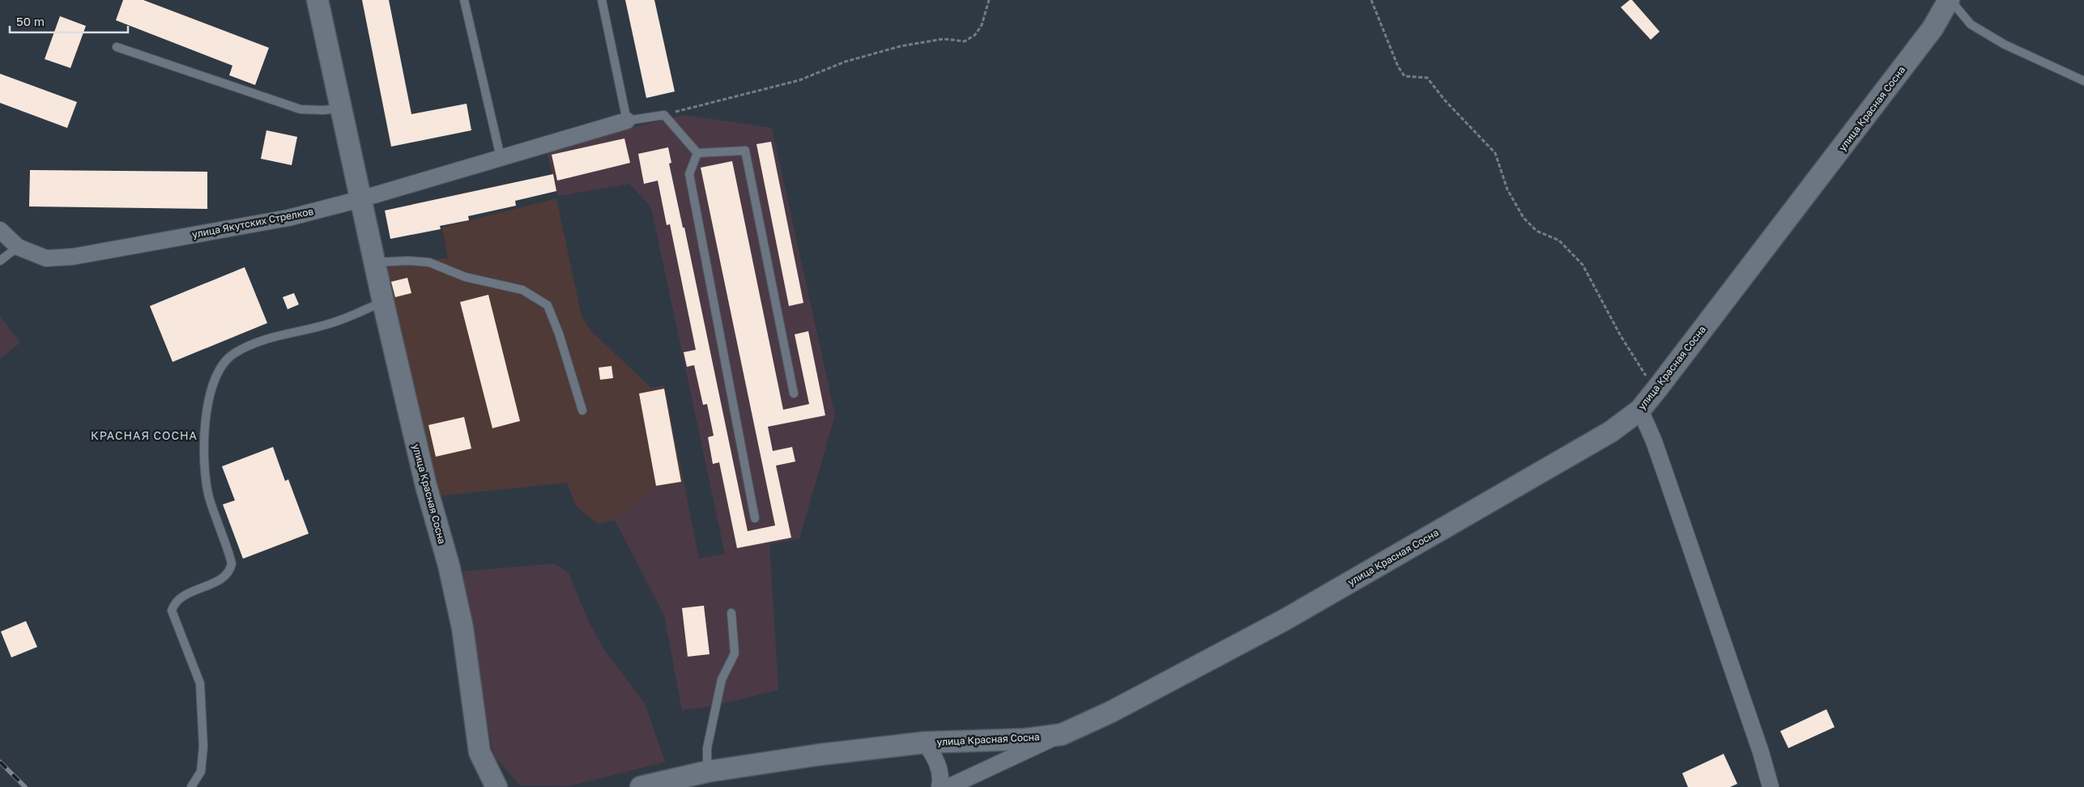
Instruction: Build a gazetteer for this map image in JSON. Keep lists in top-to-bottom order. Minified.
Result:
{"streets":{"street":["улица Красная Сосна","улица Якутских Стрелков"]},"crossings":[["улица Красная Сосна","улица Якутских Стрелков"]],"districts":["КРАСНАЯ СОСНА"],"scale_bar":"50 m"}
